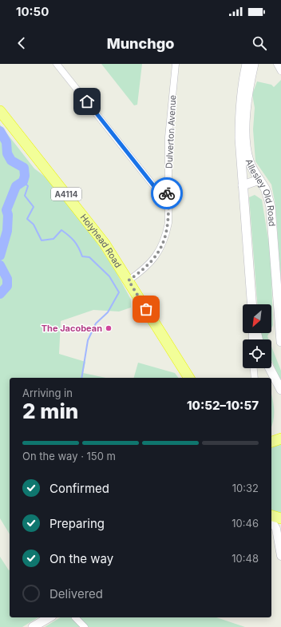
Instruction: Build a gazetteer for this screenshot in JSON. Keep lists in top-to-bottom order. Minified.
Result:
{"streets":{"highway":["A4114","Holyhead Road"],"main road":["Allesley Old Road"],"street":["Dulverton Avenue"]},"crossings":[["Dulverton Avenue","Holyhead Road"]],"places":["The Jacobean"],"north":"bottom left","page":{"status":"10:50","header":"Munchgo","heading":["2 min","Arriving in","10:52–10:57"],"bar":"On the way · 150 m","list":[["Confirmed","10:32"],["Preparing","10:46"],["On the way","10:48"],"Delivered"]}}
